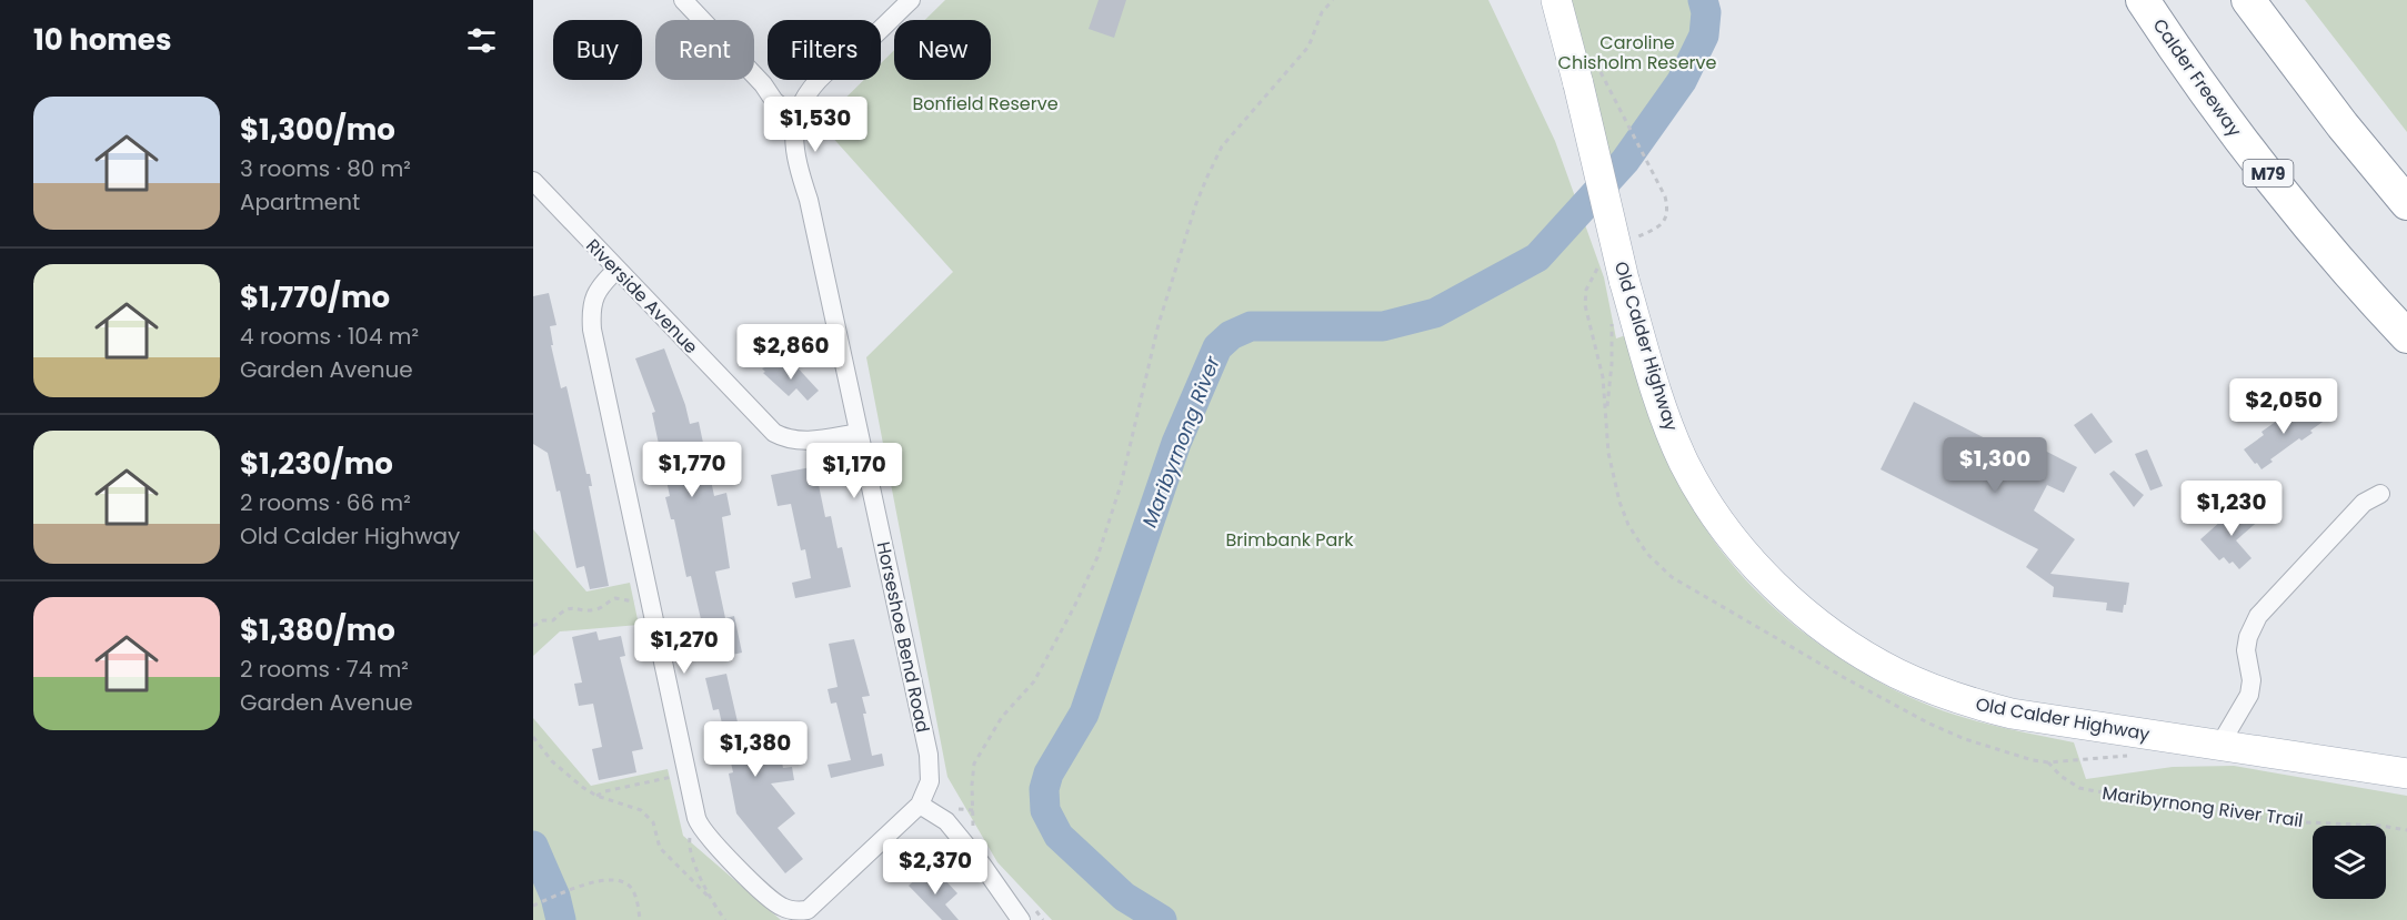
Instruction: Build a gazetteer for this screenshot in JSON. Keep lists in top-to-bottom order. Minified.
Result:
{"streets":{"highway":["Calder Freeway","M79"],"main road":["Old Calder Highway"],"street":["Riverside Avenue","Horseshoe Bend Road"],"path":["Maribyrnong River Trail"]},"crossings":[["Riverside Avenue","Horseshoe Bend Road"]],"water":["Maribyrnong River"],"parks":["Caroline Chisholm Reserve","Bonfield Reserve","Brimbank Park"],"page":{"heading":"10 homes","chip":["Buy","Rent","Filters","New"],"list":[{"name":"$1,300/mo","note":"3 rooms · 80 m² · Apartment"},{"name":"$1,770/mo","note":"4 rooms · 104 m² · Garden Avenue"},{"name":"$1,230/mo","note":"2 rooms · 66 m² · Old Calder Highway"},{"name":"$1,380/mo","note":"2 rooms · 74 m² · Garden Avenue"}],"price":["$1,530","$2,860","$2,050","$1,300","$1,770","$1,170","$1,230","$1,270","$1,380","$2,370"]}}
